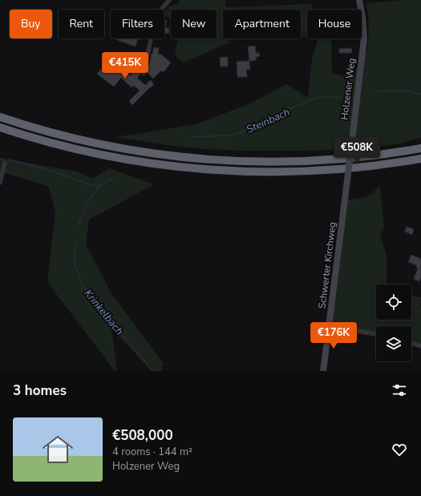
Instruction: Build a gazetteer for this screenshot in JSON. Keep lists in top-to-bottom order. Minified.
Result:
{"streets":{"main road":["Holzener Weg","Schwerter Kirchweg"]},"crossings":[["Holzener Weg","Schwerter Kirchweg"]],"water":["Steinbach","Krinkelbach"],"page":{"chip":["Buy","Rent","Filters","New","Apartment","House"],"price":["€415K","€508K","€176K"],"heading":"3 homes","list":[{"name":"€508,000","note":"4 rooms · 144 m² · Holzener Weg"}]}}
